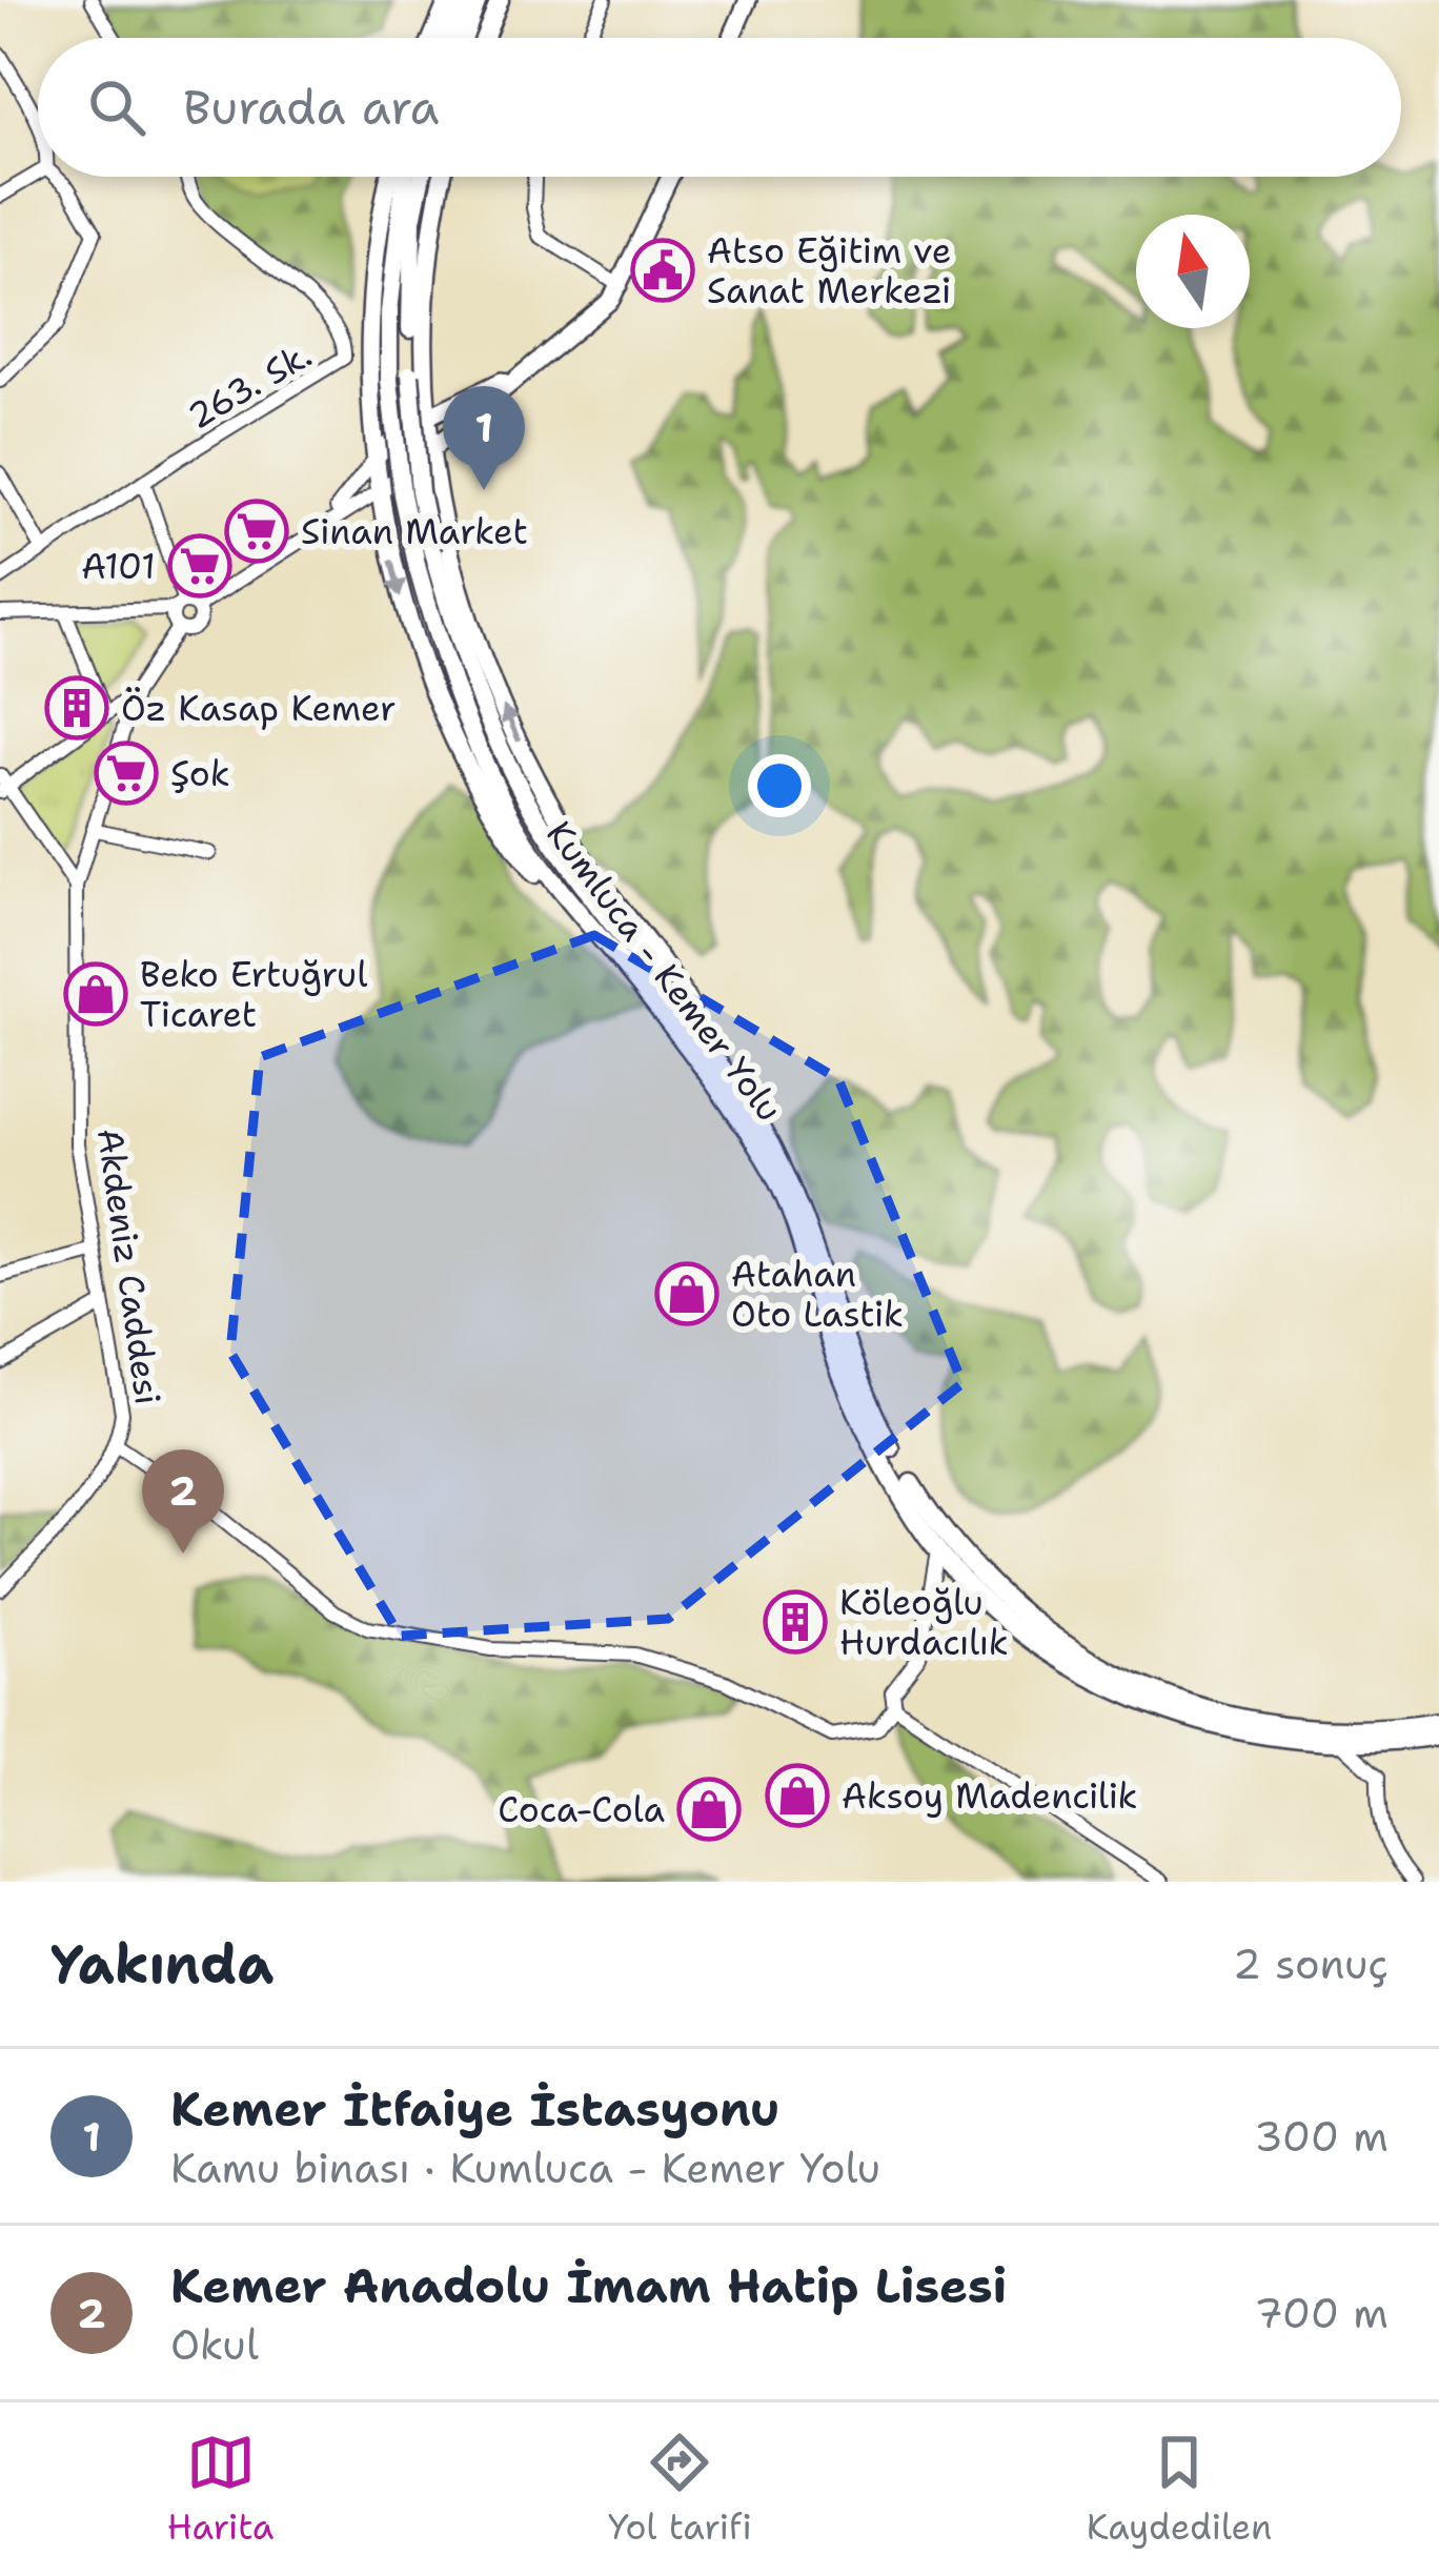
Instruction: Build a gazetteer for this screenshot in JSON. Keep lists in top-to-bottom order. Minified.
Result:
{"streets":{"highway":["Kumluca - Kemer Yolu"],"street":["263. Sk.","Akdeniz Caddesi"]},"places":{"public building":["Atso Eğitim ve Sanat Merkezi"],"supermarket":["Sinan Market","A101","Şok"],"building":["Öz Kasap Kemer","Köleoğlu Hurdacılık"],"shop":["Beko Ertuğrul Ticaret","Atahan Oto Lastik","Aksoy Madencilik","Coca-Cola"]},"north":"top","page":{"search":"Burada ara","pins":["1","2"],"heading":["Yakında","2 sonuç"],"list":[{"mark":"1","name":"Kemer İtfaiye İstasyonu","note":"Kamu binası · Kumluca - Kemer Yolu","value":"300 m"},{"mark":"2","name":"Kemer Anadolu İmam Hatip Lisesi","note":"Okul","value":"700 m"}],"nav":["Harita","Yol tarifi","Kaydedilen"]}}
